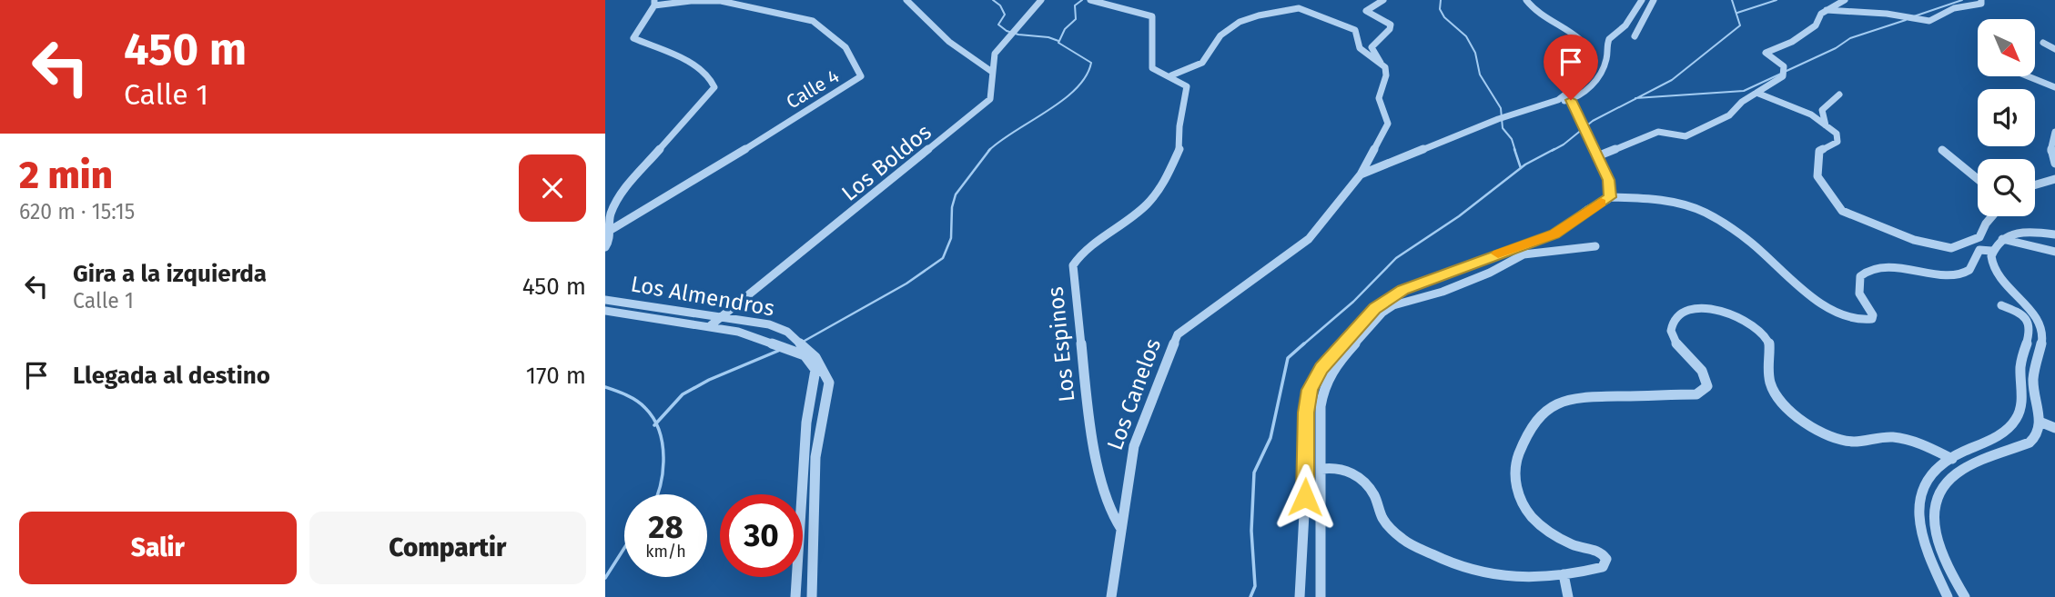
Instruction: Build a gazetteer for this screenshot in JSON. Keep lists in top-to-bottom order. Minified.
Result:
{"streets":{"street":["Calle 4","Los Boldos","Los Almendros","Los Espinos","Los Canelos"]},"crossings":[["Los Boldos","Los Almendros"],["Los Espinos","Los Canelos"]],"north":"bottom right","page":{"turn":["450 m","Calle 1"],"heading":["2 min","620 m · 15:15"],"list":[{"name":"Gira a la izquierda","note":"Calle 1","value":"450 m"},{"name":"Llegada al destino","value":"170 m"}],"speed":"28 km/h","limit":"30","buttons":["Salir","Compartir"]}}
